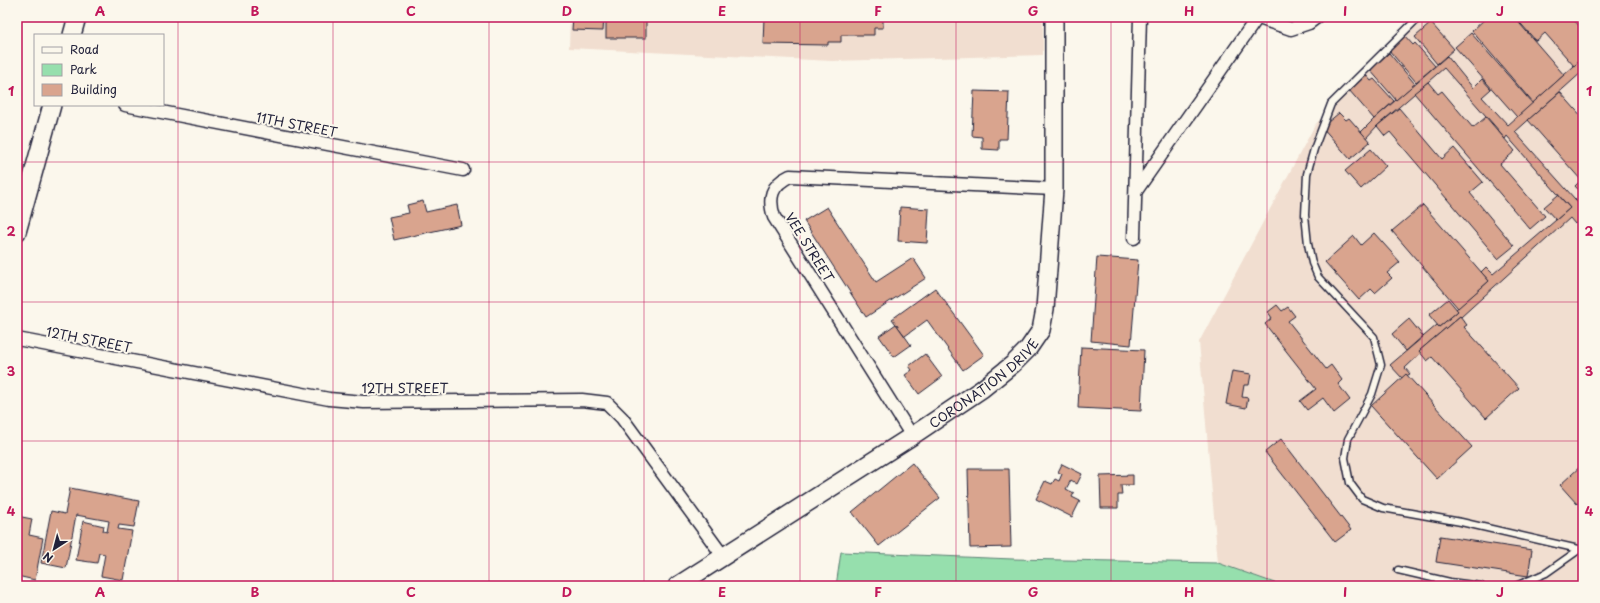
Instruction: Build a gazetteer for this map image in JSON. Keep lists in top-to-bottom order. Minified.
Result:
{"streets":{"street":["11TH STREET","VEE STREET","12TH STREET","CORONATION DRIVE"]},"crossings":[["VEE STREET","CORONATION DRIVE"],["12TH STREET","CORONATION DRIVE"]],"legend":["Road","Park","Building"],"north":"bottom left","grid":{"columns":["A","B","C","D","E","F","G","H","I","J"],"rows":["1","2","3","4"]}}
